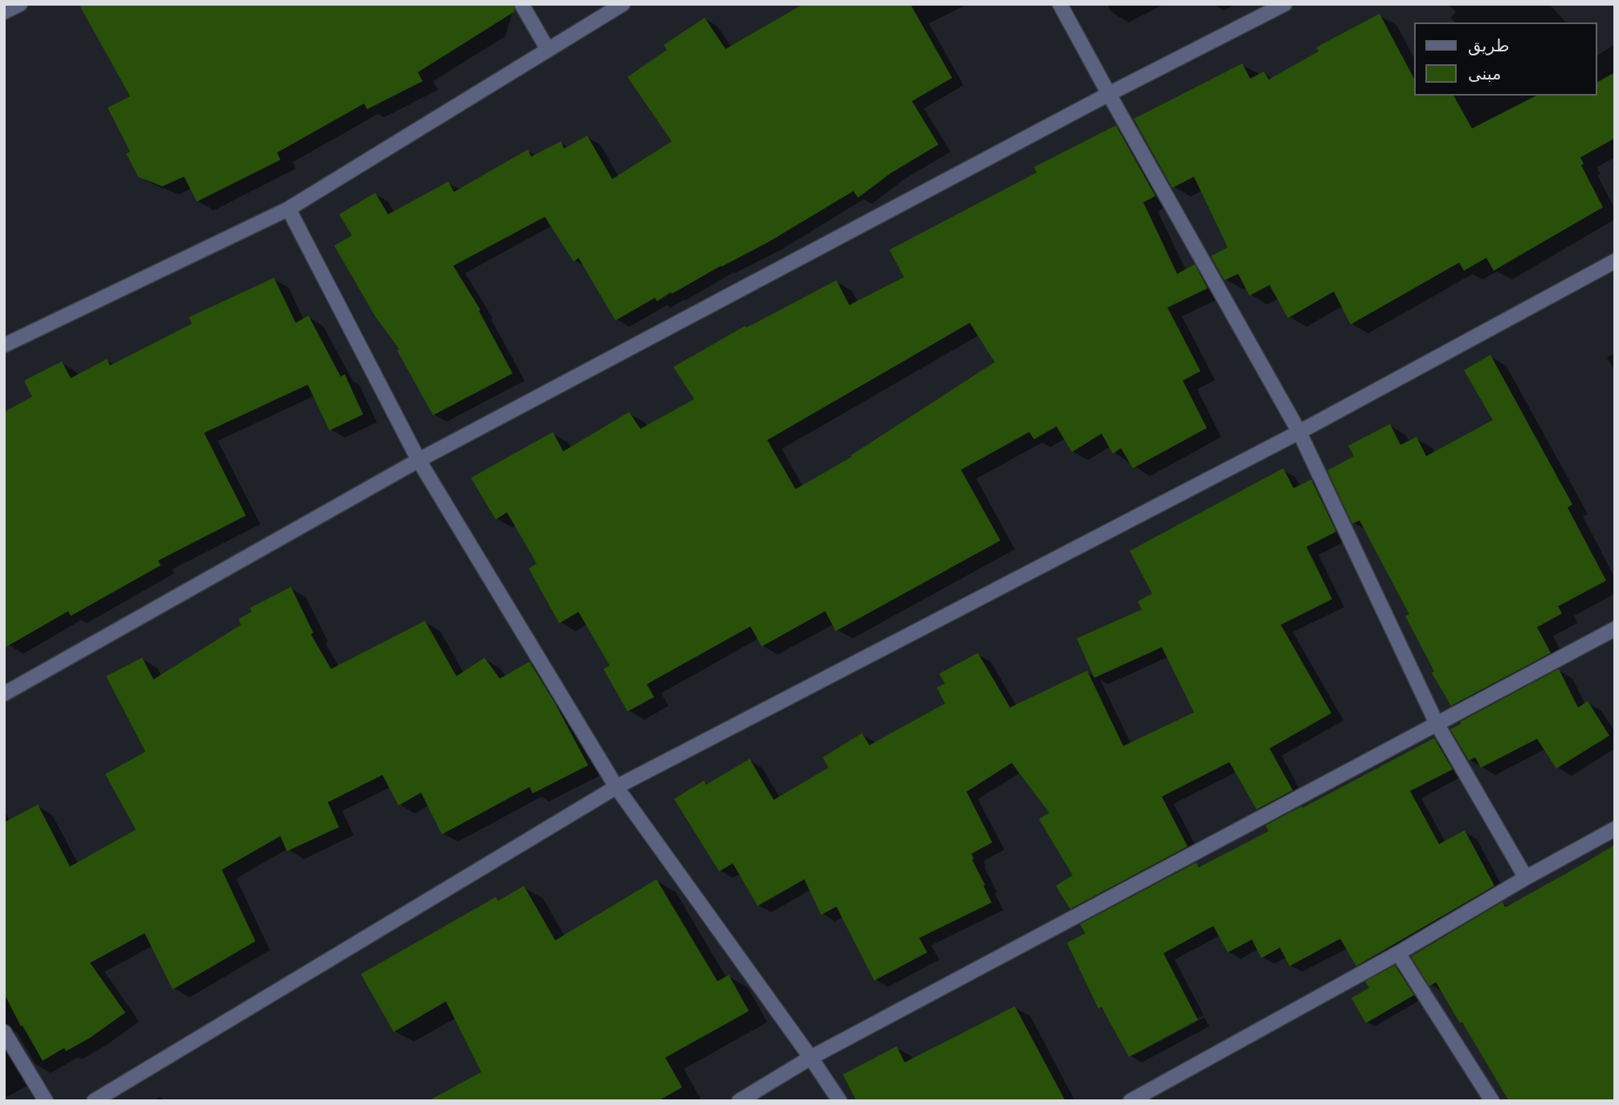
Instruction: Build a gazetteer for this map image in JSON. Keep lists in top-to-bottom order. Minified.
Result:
{"legend":["طريق","مبنى"]}
